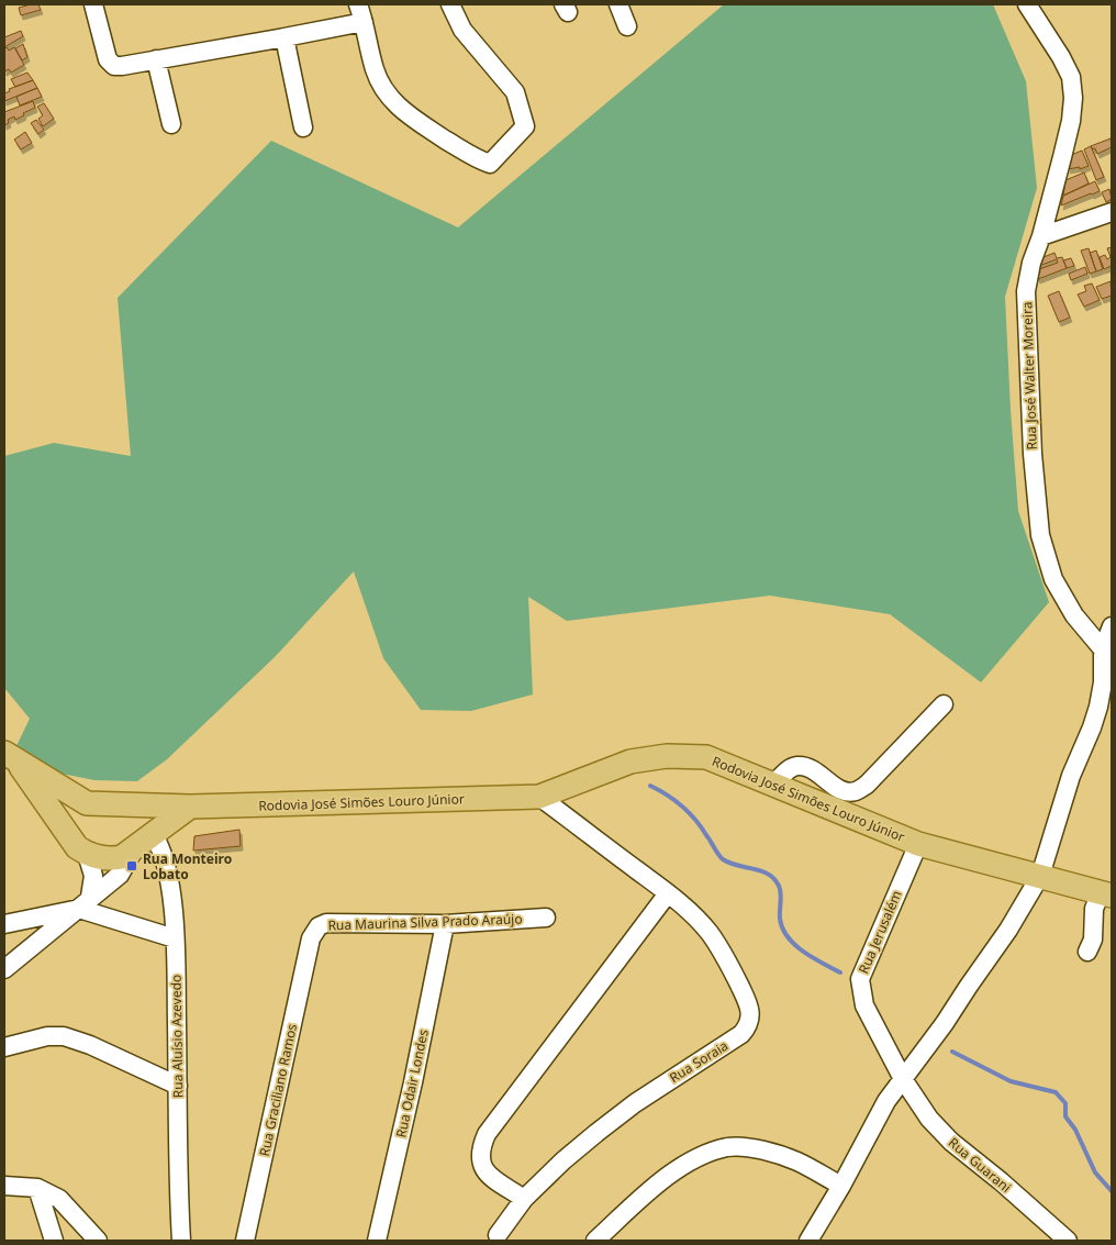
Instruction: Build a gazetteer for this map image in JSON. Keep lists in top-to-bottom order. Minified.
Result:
{"streets":{"main road":["Rodovia José Simões Louro Júnior"],"street":["Rua José Walter Moreira","Rua Maurina Silva Prado Araújo","Rua Jerusalém","Rua Aluísio Azevedo","Rua Soraia","Rua Odair Londes","Rua Graciliano Ramos","Rua Guarani"]},"crossings":[["Rodovia José Simões Louro Júnior","Rua Jerusalém"],["Rodovia José Simões Louro Júnior","Rua Aluísio Azevedo"],["Rodovia José Simões Louro Júnior","Rua Soraia"],["Rua Maurina Silva Prado Araújo","Rua Odair Londes"],["Rua Maurina Silva Prado Araújo","Rua Graciliano Ramos"],["Rua Jerusalém","Rua Guarani"]],"places":{"transit":["Rua Monteiro Lobato"]}}
